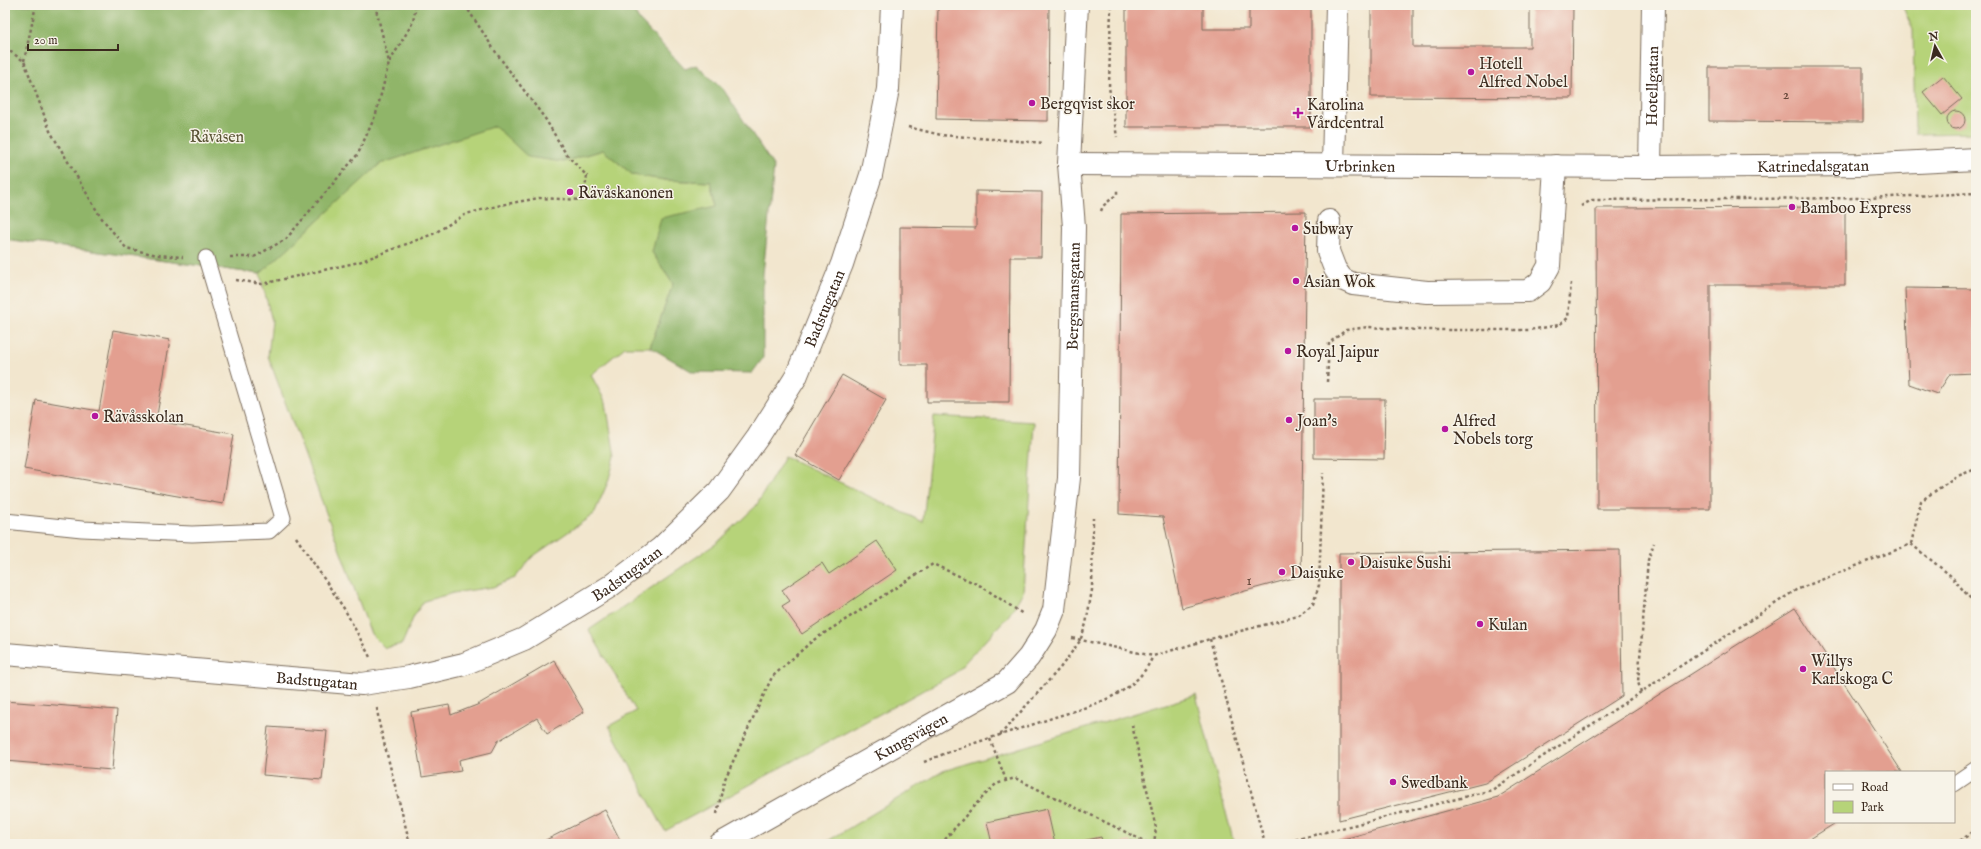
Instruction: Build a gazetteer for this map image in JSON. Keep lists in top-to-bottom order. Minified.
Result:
{"streets":{"street":["Hotellgatan","Urbrinken","Katrinedalsgatan","Bergsmansgatan","Badstugatan","Kungsvägen"]},"crossings":[["Hotellgatan","Urbrinken"],["Hotellgatan","Katrinedalsgatan"],["Urbrinken","Katrinedalsgatan"],["Urbrinken","Bergsmansgatan"],["Bergsmansgatan","Kungsvägen"]],"parks":["Rävåsen"],"places":{"other":["Hotell Alfred Nobel","Bergqvist skor","Rävåskanonen","Bamboo Express","Subway","Asian Wok","Royal Jaipur","Rävåsskolan","Joan's","Alfred Nobels torg","Daisuke Sushi","Daisuke","Kulan","Willys Karlskoga C","Swedbank"],"health":["Karolina Vårdcentral"]},"house_numbers":["2","1"],"legend":["Road","Park"],"scale_bar":"20 m","north":"top"}
